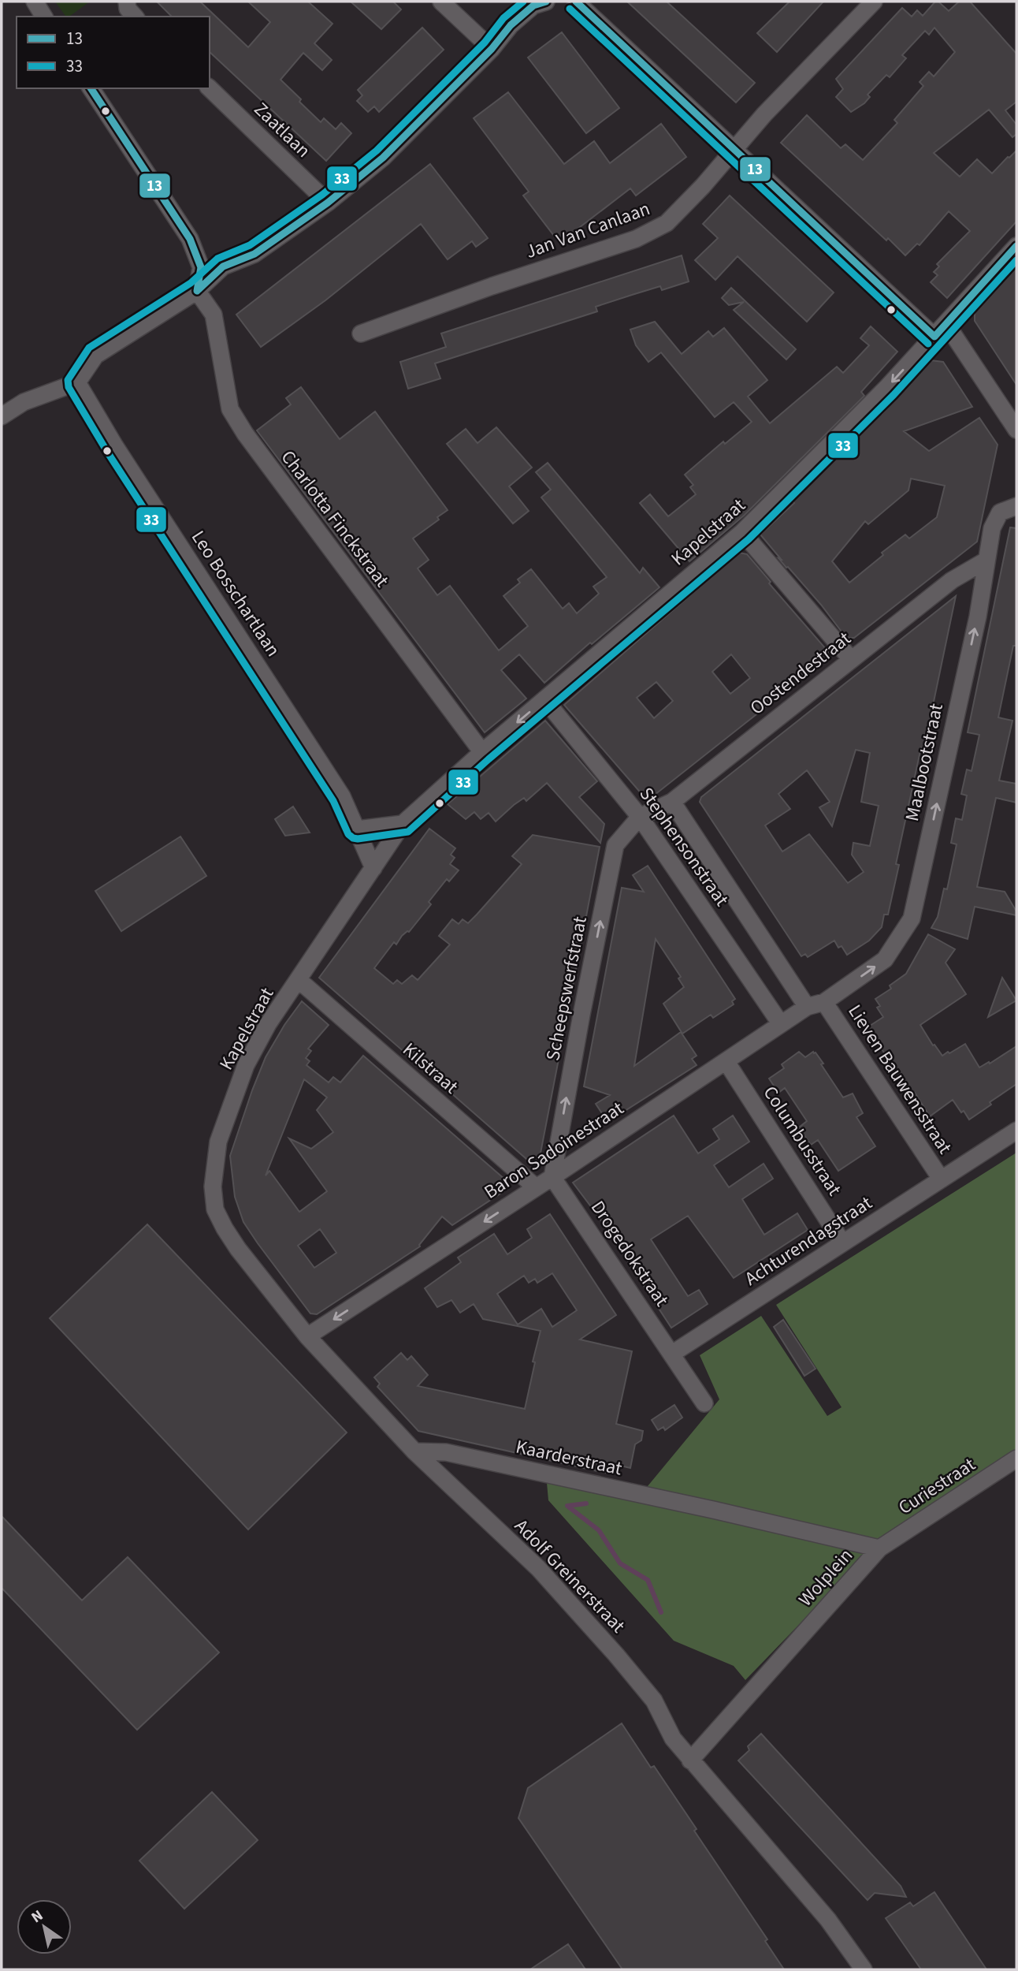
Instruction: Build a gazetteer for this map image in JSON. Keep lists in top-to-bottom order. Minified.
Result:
{"streets":{"street":["Zaatlaan","Jan Van Canlaan","Charlotta Finckstraat","Kapelstraat","Leo Bosschartlaan","Oostendestraat","Maalbootstraat","Stephensonstraat","Scheepswerfstraat","Kilstraat","Lieven Bauwensstraat","Columbusstraat","Baron Sadoinestraat","Achturendagstraat","Drogedokstraat","Kaarderstraat","Curiestraat","Adolf Greinerstraat","Wolplein"]},"crossings":[["Charlotta Finckstraat","Kapelstraat"],["Kapelstraat","Stephensonstraat"],["Kapelstraat","Kilstraat"],["Kapelstraat","Adolf Greinerstraat"],["Oostendestraat","Maalbootstraat"],["Oostendestraat","Stephensonstraat"],["Oostendestraat","Scheepswerfstraat"],["Maalbootstraat","Lieven Bauwensstraat"],["Maalbootstraat","Baron Sadoinestraat"],["Stephensonstraat","Scheepswerfstraat"],["Stephensonstraat","Baron Sadoinestraat"],["Scheepswerfstraat","Baron Sadoinestraat"],["Scheepswerfstraat","Drogedokstraat"],["Kilstraat","Baron Sadoinestraat"],["Lieven Bauwensstraat","Baron Sadoinestraat"],["Lieven Bauwensstraat","Achturendagstraat"],["Columbusstraat","Baron Sadoinestraat"],["Columbusstraat","Achturendagstraat"],["Baron Sadoinestraat","Drogedokstraat"],["Baron Sadoinestraat","Adolf Greinerstraat"],["Achturendagstraat","Drogedokstraat"],["Kaarderstraat","Adolf Greinerstraat"],["Kaarderstraat","Wolplein"],["Curiestraat","Wolplein"],["Adolf Greinerstraat","Wolplein"]],"one_way":["Maalbootstraat","Scheepswerfstraat","Baron Sadoinestraat"],"lines":["transit line 13","transit line 33"],"legend":["13","33"],"north":"top left"}
